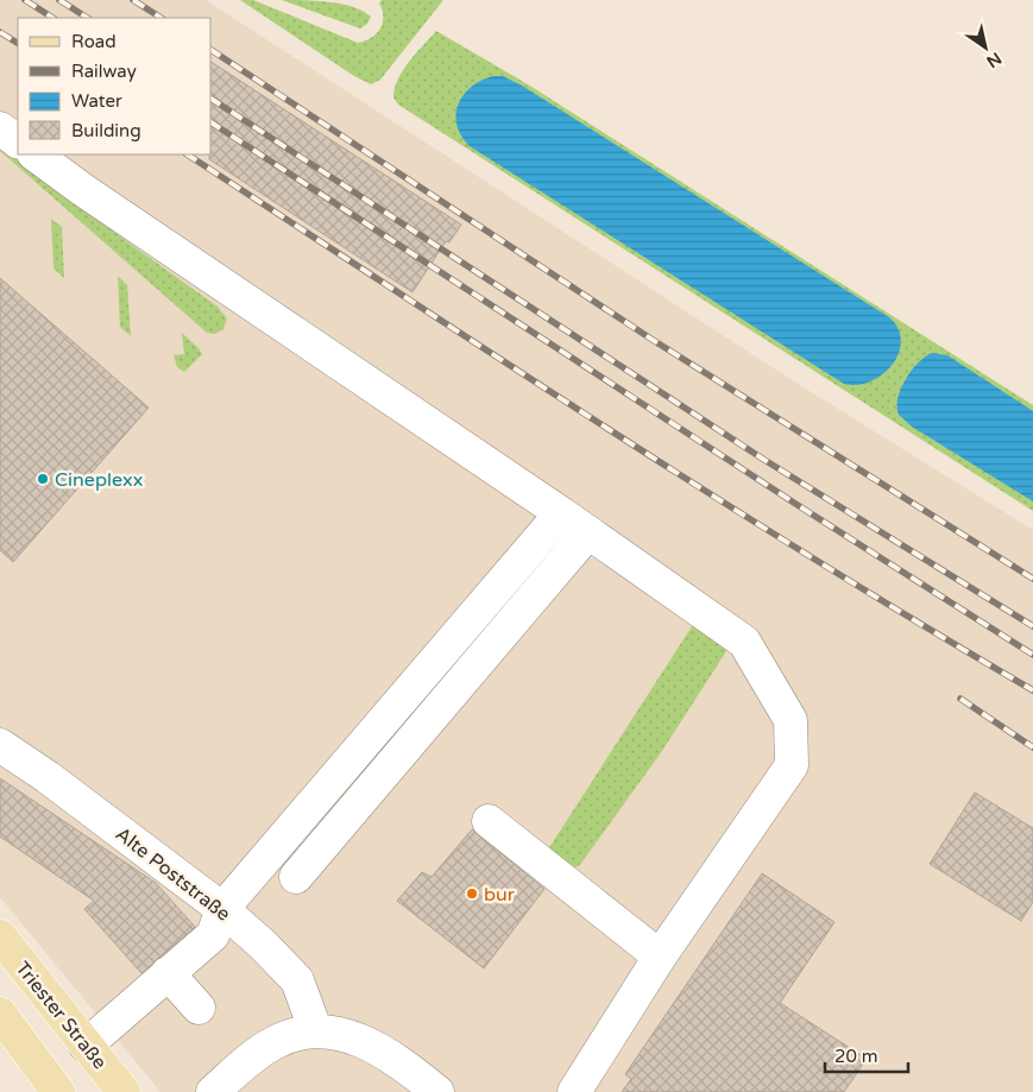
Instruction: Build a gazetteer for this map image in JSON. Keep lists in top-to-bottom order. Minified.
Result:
{"streets":{"main road":["Triester Straße"],"street":["Alte Poststraße"]},"places":["Cineplexx","bur"],"legend":["Road","Railway","Water","Building"],"scale_bar":"20 m","north":"bottom right"}
